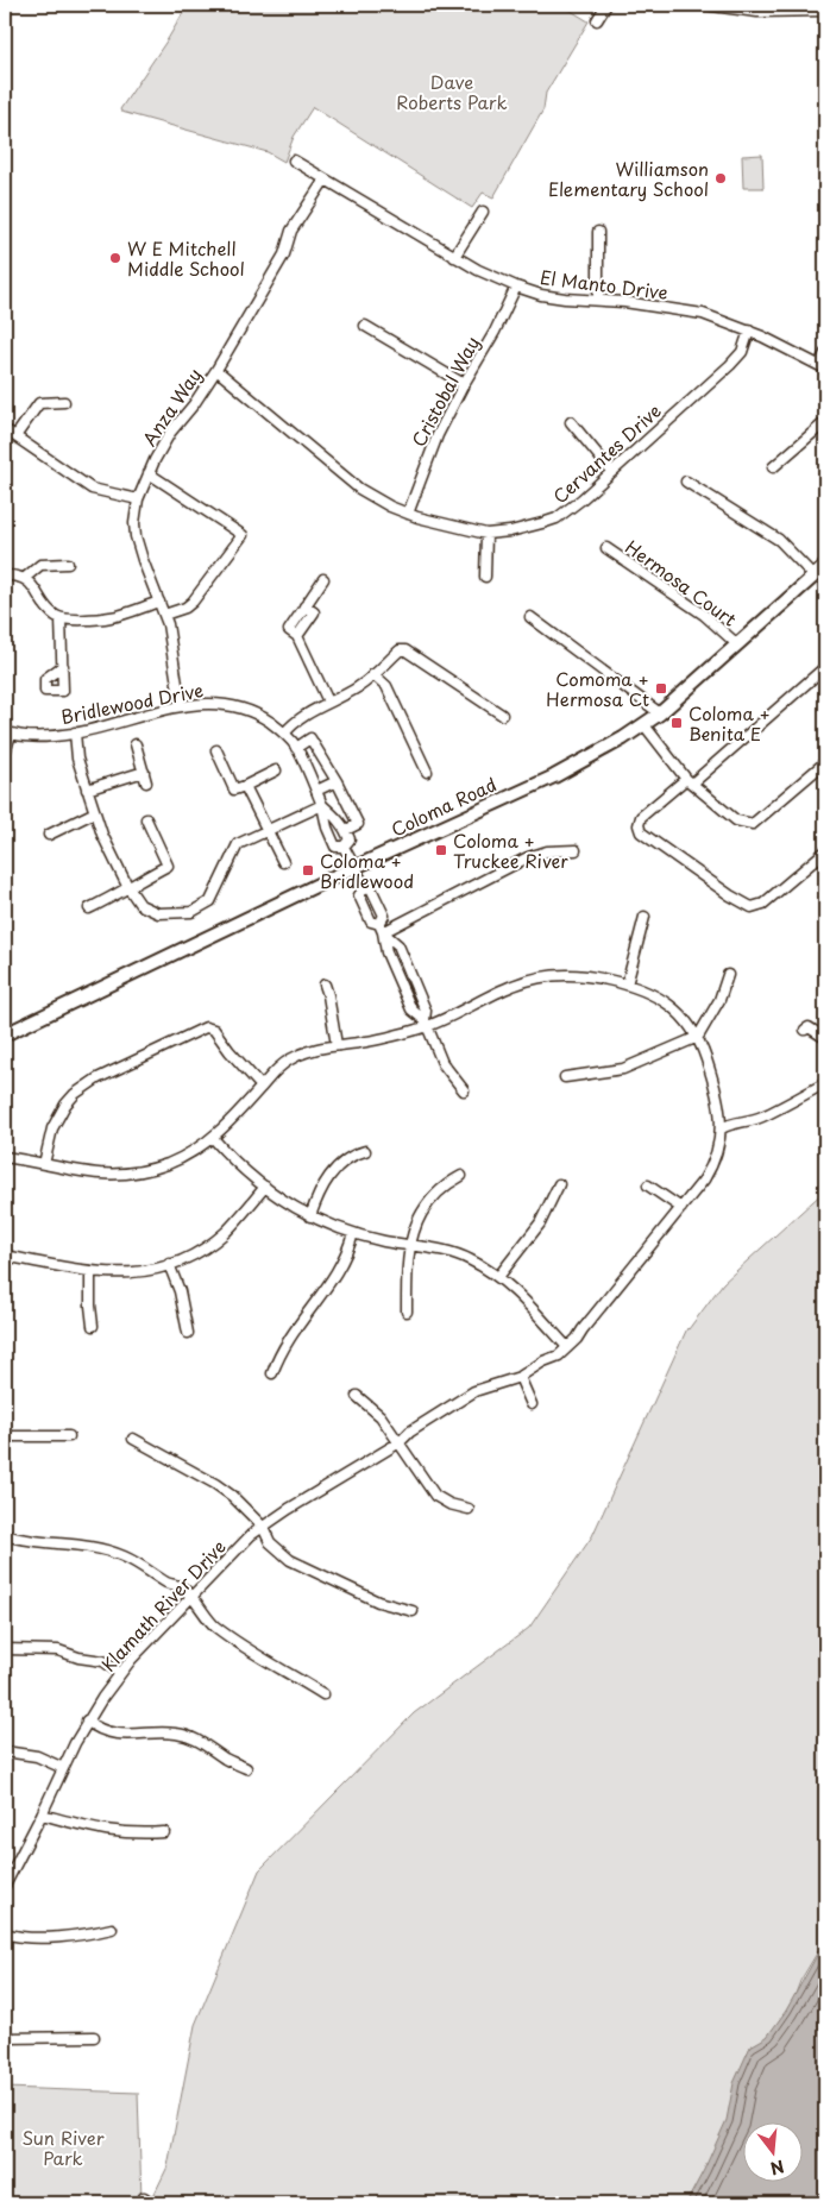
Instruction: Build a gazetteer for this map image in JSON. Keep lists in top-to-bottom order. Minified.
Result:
{"streets":{"main road":["Coloma Road"],"street":["El Manto Drive","Cristobal Way","Anza Way","Cervantes Drive","Hermosa Court","Bridlewood Drive","Klamath River Drive"]},"crossings":[["El Manto Drive","Cristobal Way"],["El Manto Drive","Anza Way"],["El Manto Drive","Cervantes Drive"],["Cristobal Way","Cervantes Drive"],["Anza Way","Cervantes Drive"],["Anza Way","Bridlewood Drive"],["Hermosa Court","Coloma Road"],["Bridlewood Drive","Coloma Road"]],"parks":["Dave Roberts Park","Sun River Park"],"places":{"other":["Williamson Elementary School","W E Mitchell Middle School"],"transit":["Comoma + Hermosa Ct","Coloma + Benita E","Coloma + Truckee River","Coloma + Bridlewood"]},"north":"bottom"}
